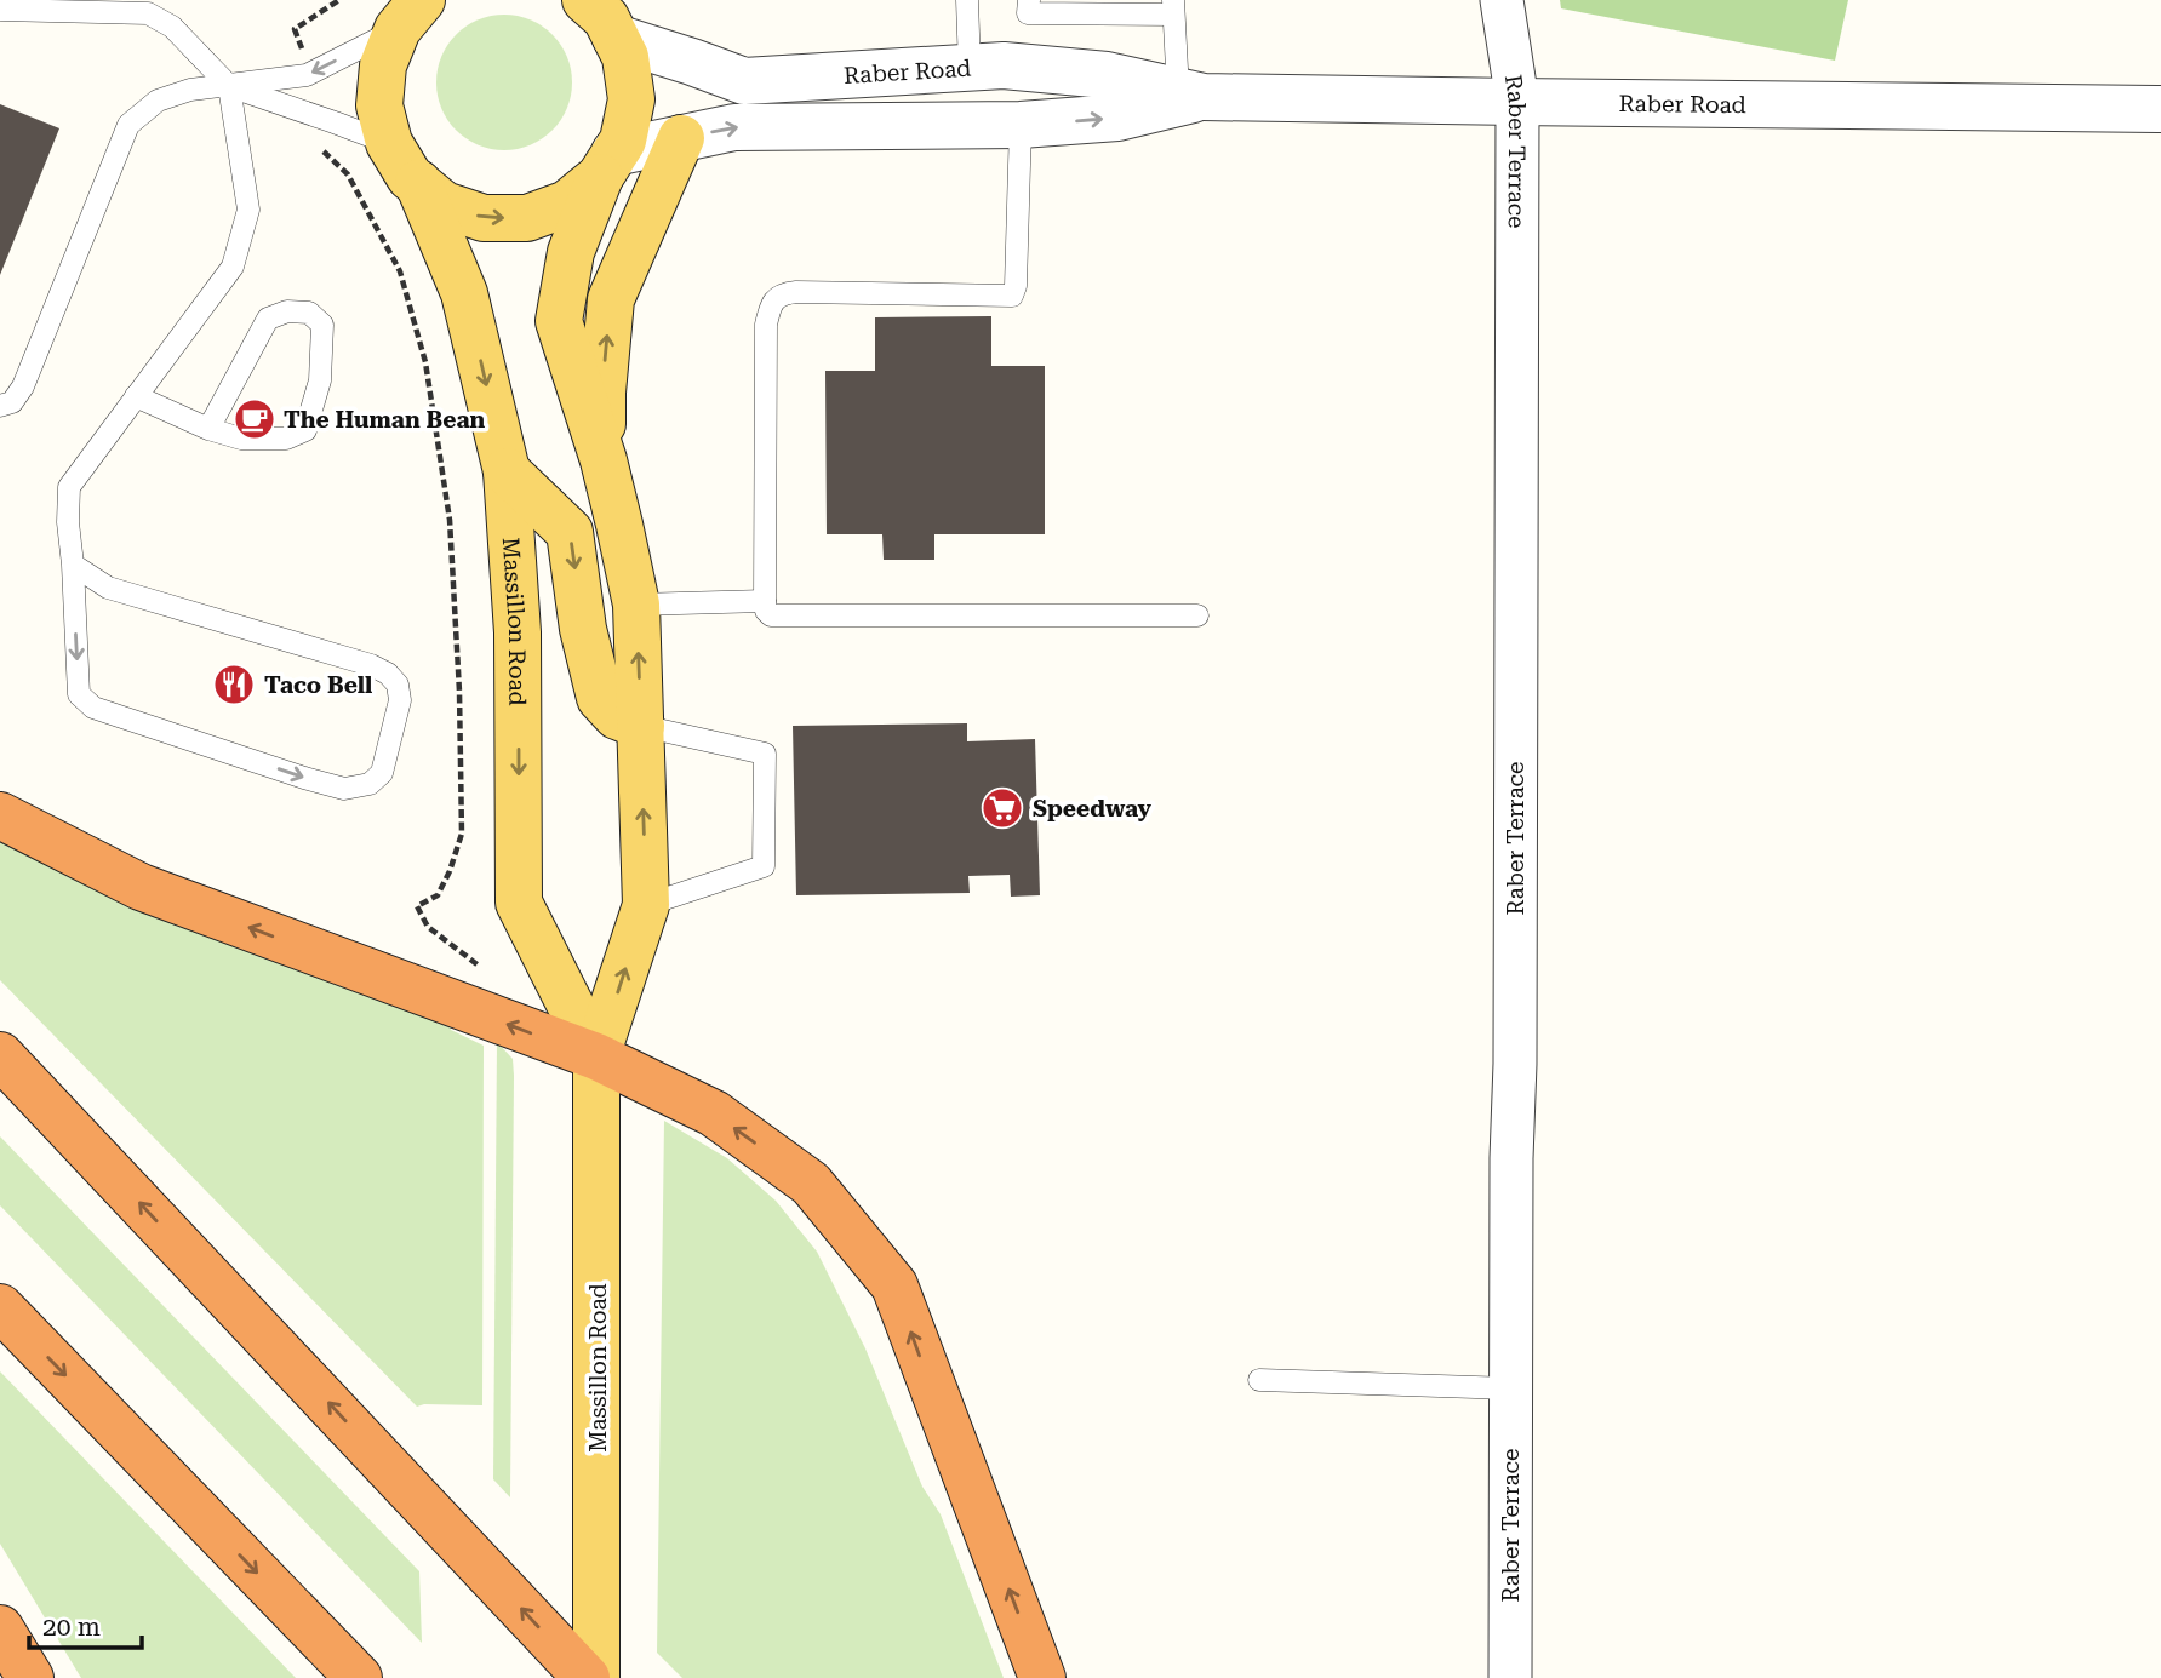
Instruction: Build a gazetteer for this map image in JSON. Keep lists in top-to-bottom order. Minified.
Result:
{"streets":{"main road":["Massillon Road"],"street":["Raber Road","Raber Terrace"]},"crossings":[["Raber Road","Raber Terrace"],["Raber Road","Massillon Road"]],"places":{"cafe":["The Human Bean"],"restaurant":["Taco Bell"],"supermarket":["Speedway"]},"scale_bar":"20 m"}
